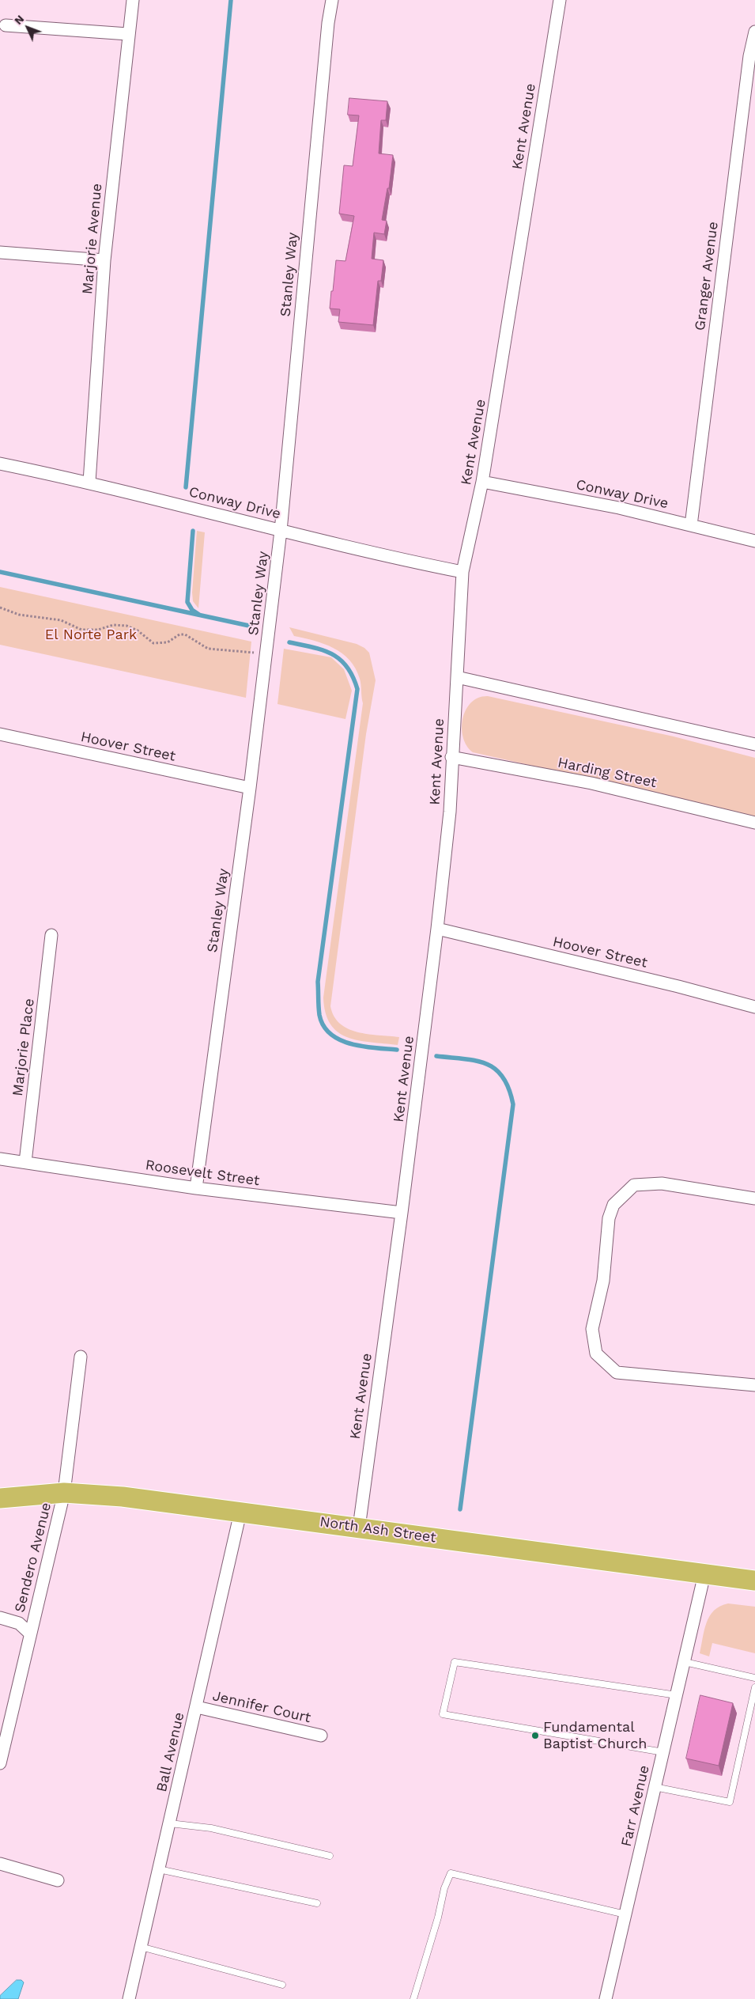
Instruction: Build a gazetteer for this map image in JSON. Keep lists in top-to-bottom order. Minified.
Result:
{"streets":{"main road":["North Ash Street"],"street":["Kent Avenue","Marjorie Avenue","Stanley Way","Granger Avenue","Conway Drive","Hoover Street","Harding Street","Marjorie Place","Roosevelt Street","Sendero Avenue","Jennifer Court","Ball Avenue","Farr Avenue"]},"crossings":[["Kent Avenue","Conway Drive"],["Kent Avenue","Hoover Street"],["Kent Avenue","Harding Street"],["Kent Avenue","Roosevelt Street"],["Kent Avenue","North Ash Street"],["Marjorie Avenue","Conway Drive"],["Stanley Way","Conway Drive"],["Stanley Way","Hoover Street"],["Stanley Way","Roosevelt Street"],["Granger Avenue","Conway Drive"],["Marjorie Place","Roosevelt Street"],["North Ash Street","Sendero Avenue"],["North Ash Street","Ball Avenue"],["North Ash Street","Farr Avenue"],["Jennifer Court","Ball Avenue"]],"parks":["El Norte Park"],"places":["Fundamental Baptist Church"],"north":"top left"}
